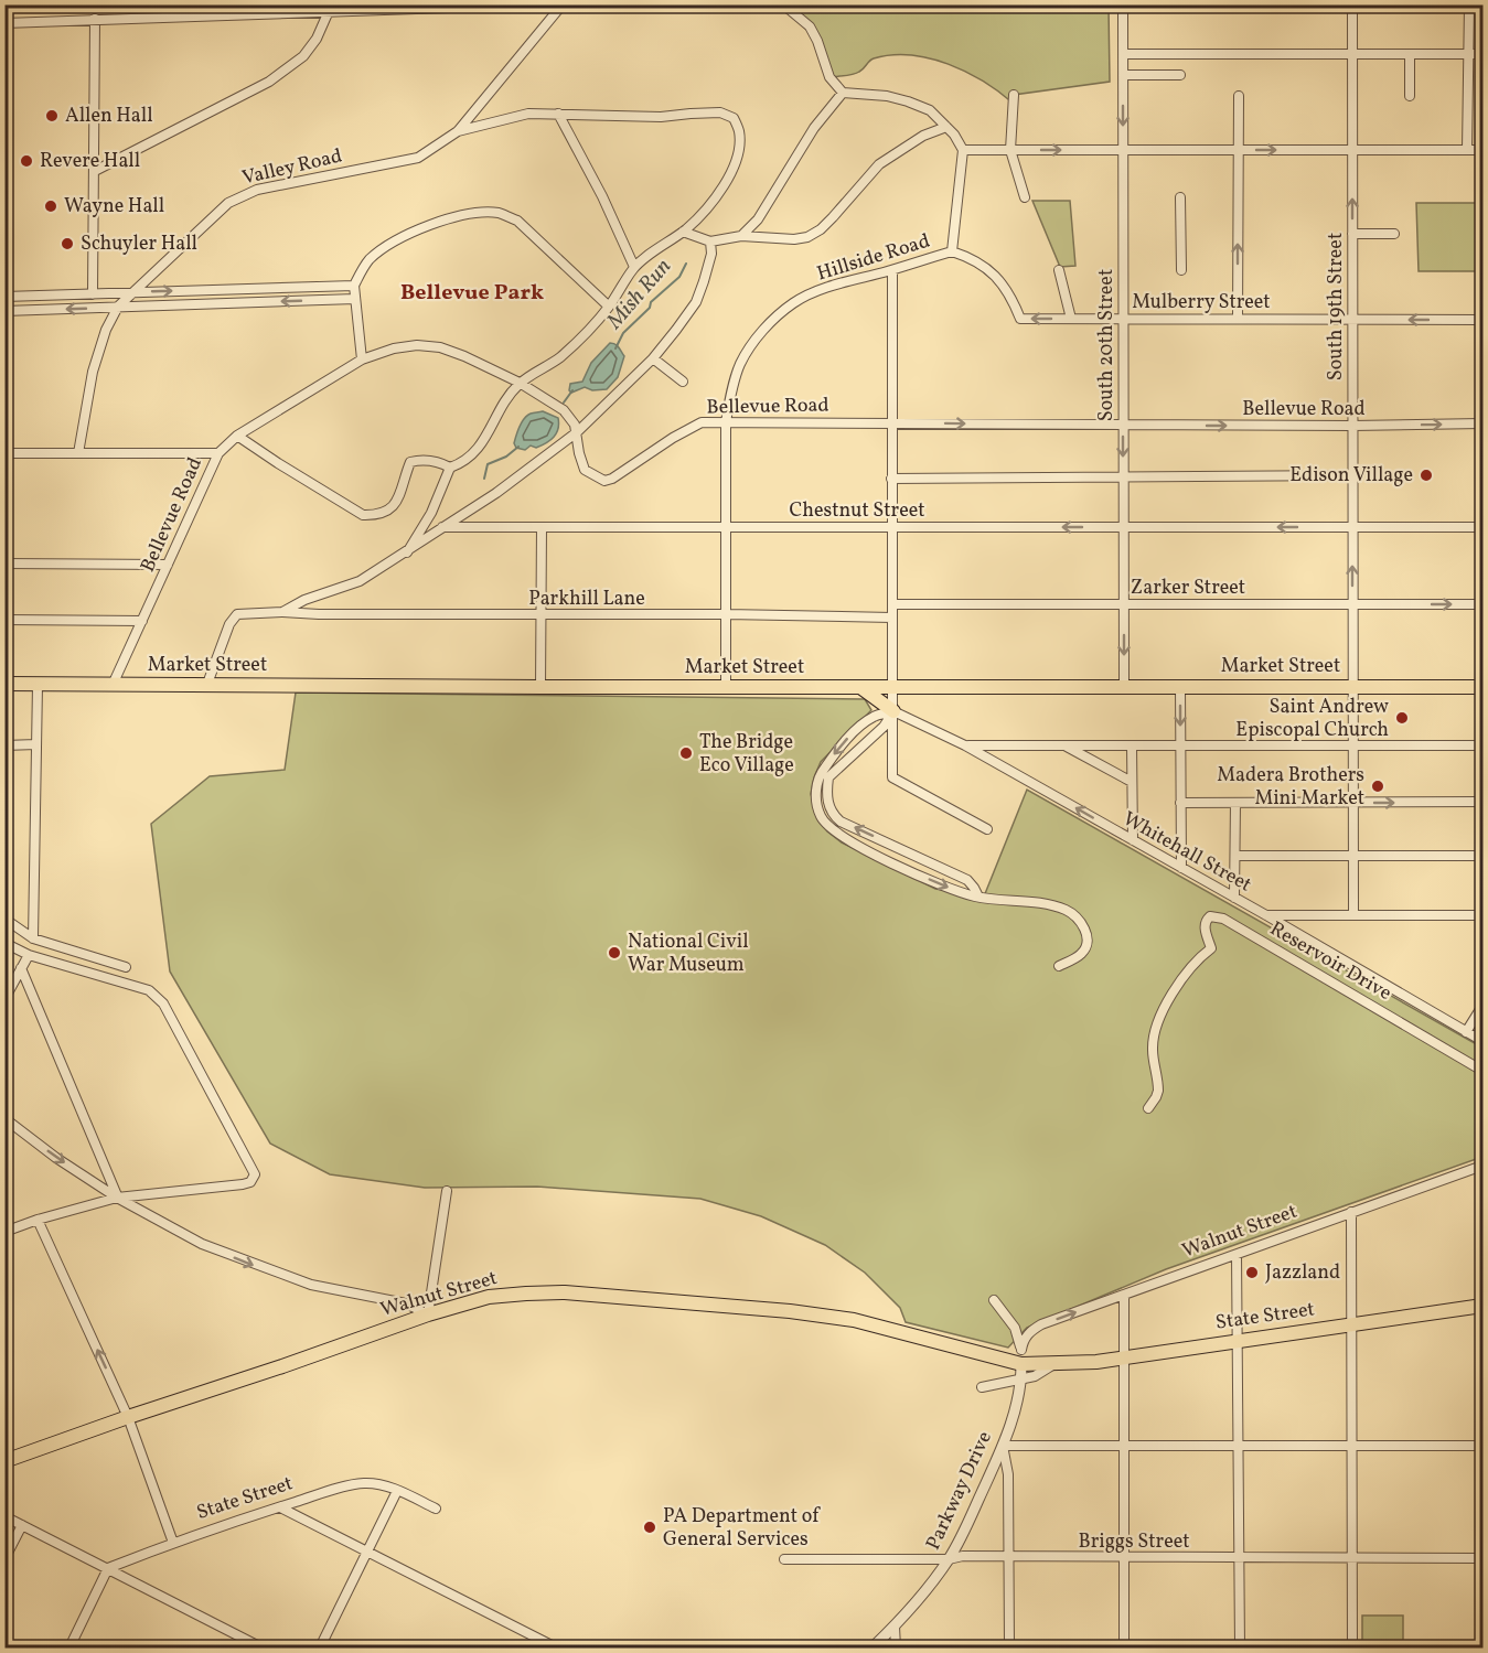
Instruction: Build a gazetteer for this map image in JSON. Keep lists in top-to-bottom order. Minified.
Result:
{"streets":{"main road":["Market Street","Walnut Street","State Street"],"street":["Valley Road","Hillside Road","Mulberry Street","South 19th Street","South 20th Street","Bellevue Road","Chestnut Street","Zarker Street","Parkhill Lane","Whitehall Street","Reservoir Drive","Parkway Drive","Briggs Street"]},"crossings":[["Hillside Road","Mulberry Street"],["Hillside Road","Bellevue Road"],["Hillside Road","Chestnut Street"],["Hillside Road","Parkhill Lane"],["Hillside Road","Market Street"],["Mulberry Street","South 19th Street"],["Mulberry Street","South 20th Street"],["South 19th Street","Bellevue Road"],["South 19th Street","Chestnut Street"],["South 19th Street","Zarker Street"],["South 19th Street","Market Street"],["South 20th Street","Bellevue Road"],["South 20th Street","Chestnut Street"],["South 20th Street","Zarker Street"],["South 20th Street","Market Street"],["Bellevue Road","Market Street"],["Walnut Street","State Street"],["Walnut Street","Parkway Drive"],["State Street","Parkway Drive"],["Parkway Drive","Briggs Street"]],"one_way":["Mulberry Street"],"districts":["Bellevue Park"],"water":["Mish Run"],"places":["Allen Hall","Revere Hall","Wayne Hall","Schuyler Hall","Edison Village","Saint Andrew Episcopal Church","The Bridge Eco Village","Madera Brothers Mini Market","National Civil War Museum","Jazzland","PA Department of General Services"]}
